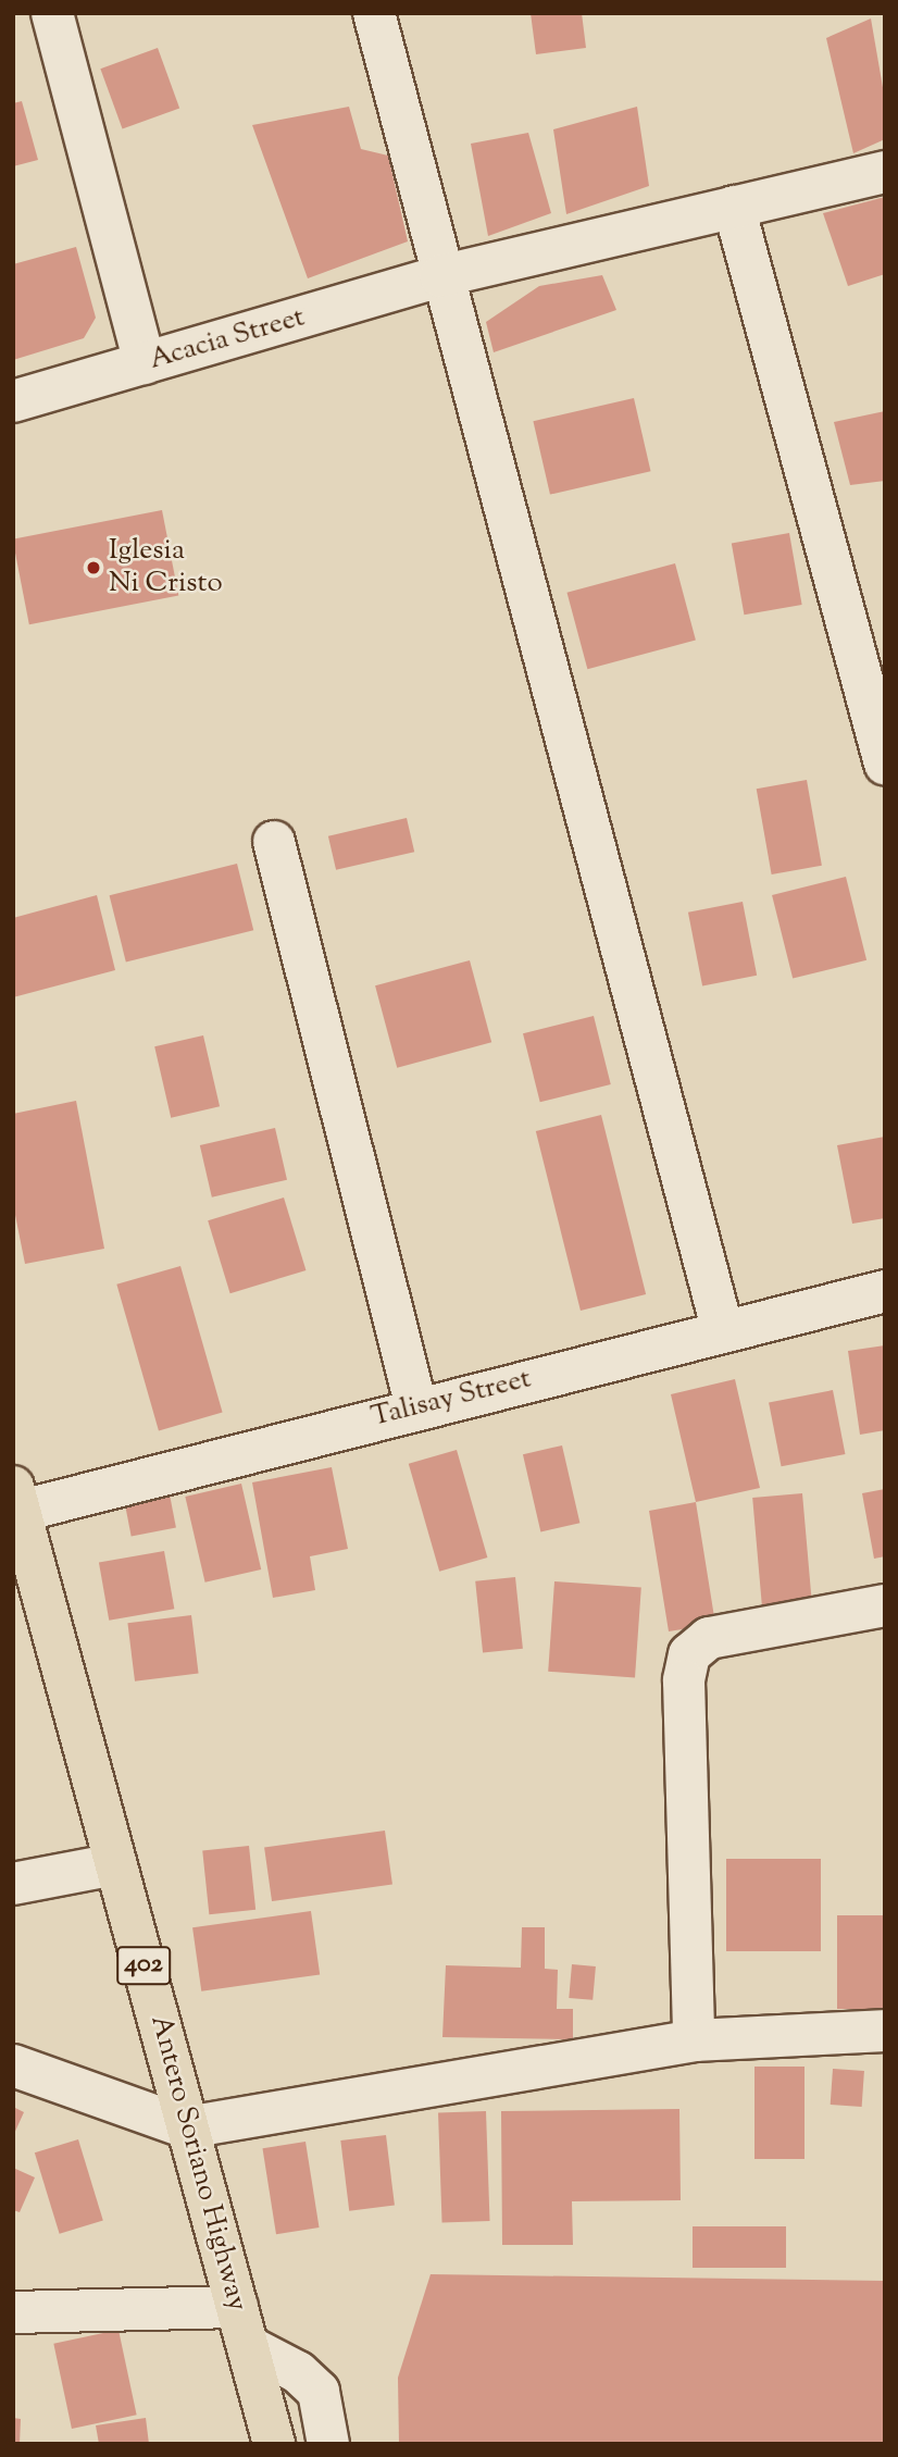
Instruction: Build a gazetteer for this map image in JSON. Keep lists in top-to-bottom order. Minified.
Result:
{"streets":{"main road":["402","Antero Soriano Highway"],"street":["Acacia Street","Talisay Street"]},"crossings":[["Talisay Street","Antero Soriano Highway"]],"places":["Iglesia Ni Cristo"]}
